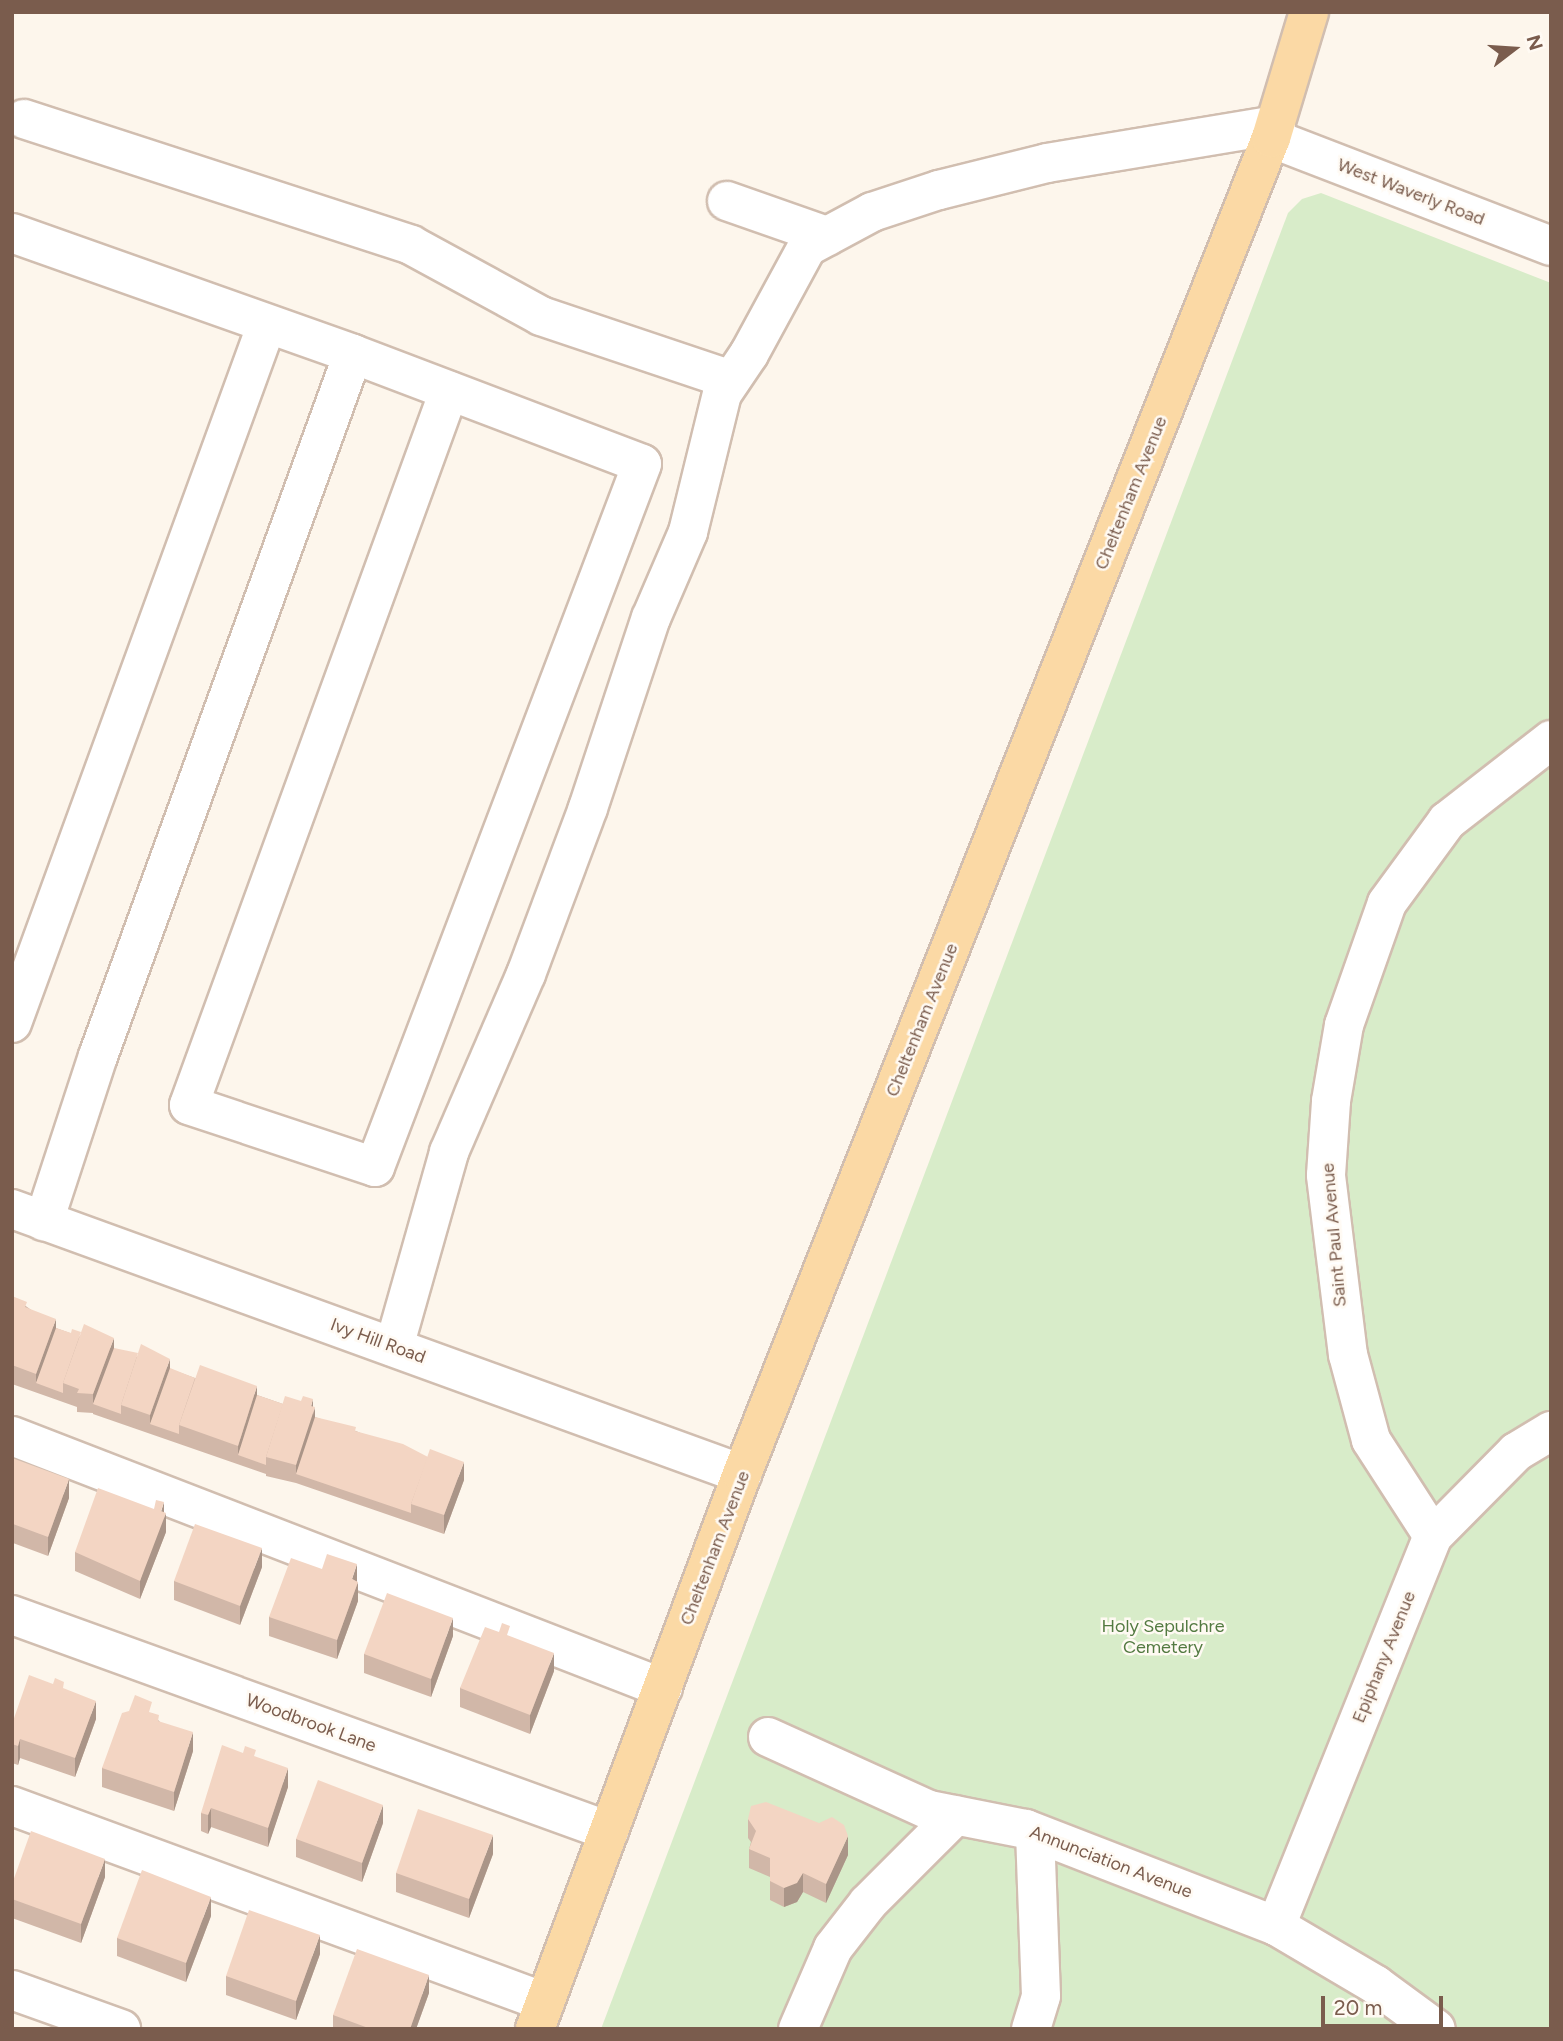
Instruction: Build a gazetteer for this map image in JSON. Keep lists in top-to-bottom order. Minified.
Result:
{"streets":{"main road":["Cheltenham Avenue"],"street":["West Waverly Road","Saint Paul Avenue","Ivy Hill Road","Epiphany Avenue","Woodbrook Lane","Annunciation Avenue"]},"crossings":[["West Waverly Road","Cheltenham Avenue"],["Cheltenham Avenue","Ivy Hill Road"],["Cheltenham Avenue","Woodbrook Lane"],["Saint Paul Avenue","Epiphany Avenue"],["Epiphany Avenue","Annunciation Avenue"]],"parks":["Holy Sepulchre Cemetery"],"scale_bar":"20 m","north":"right"}
